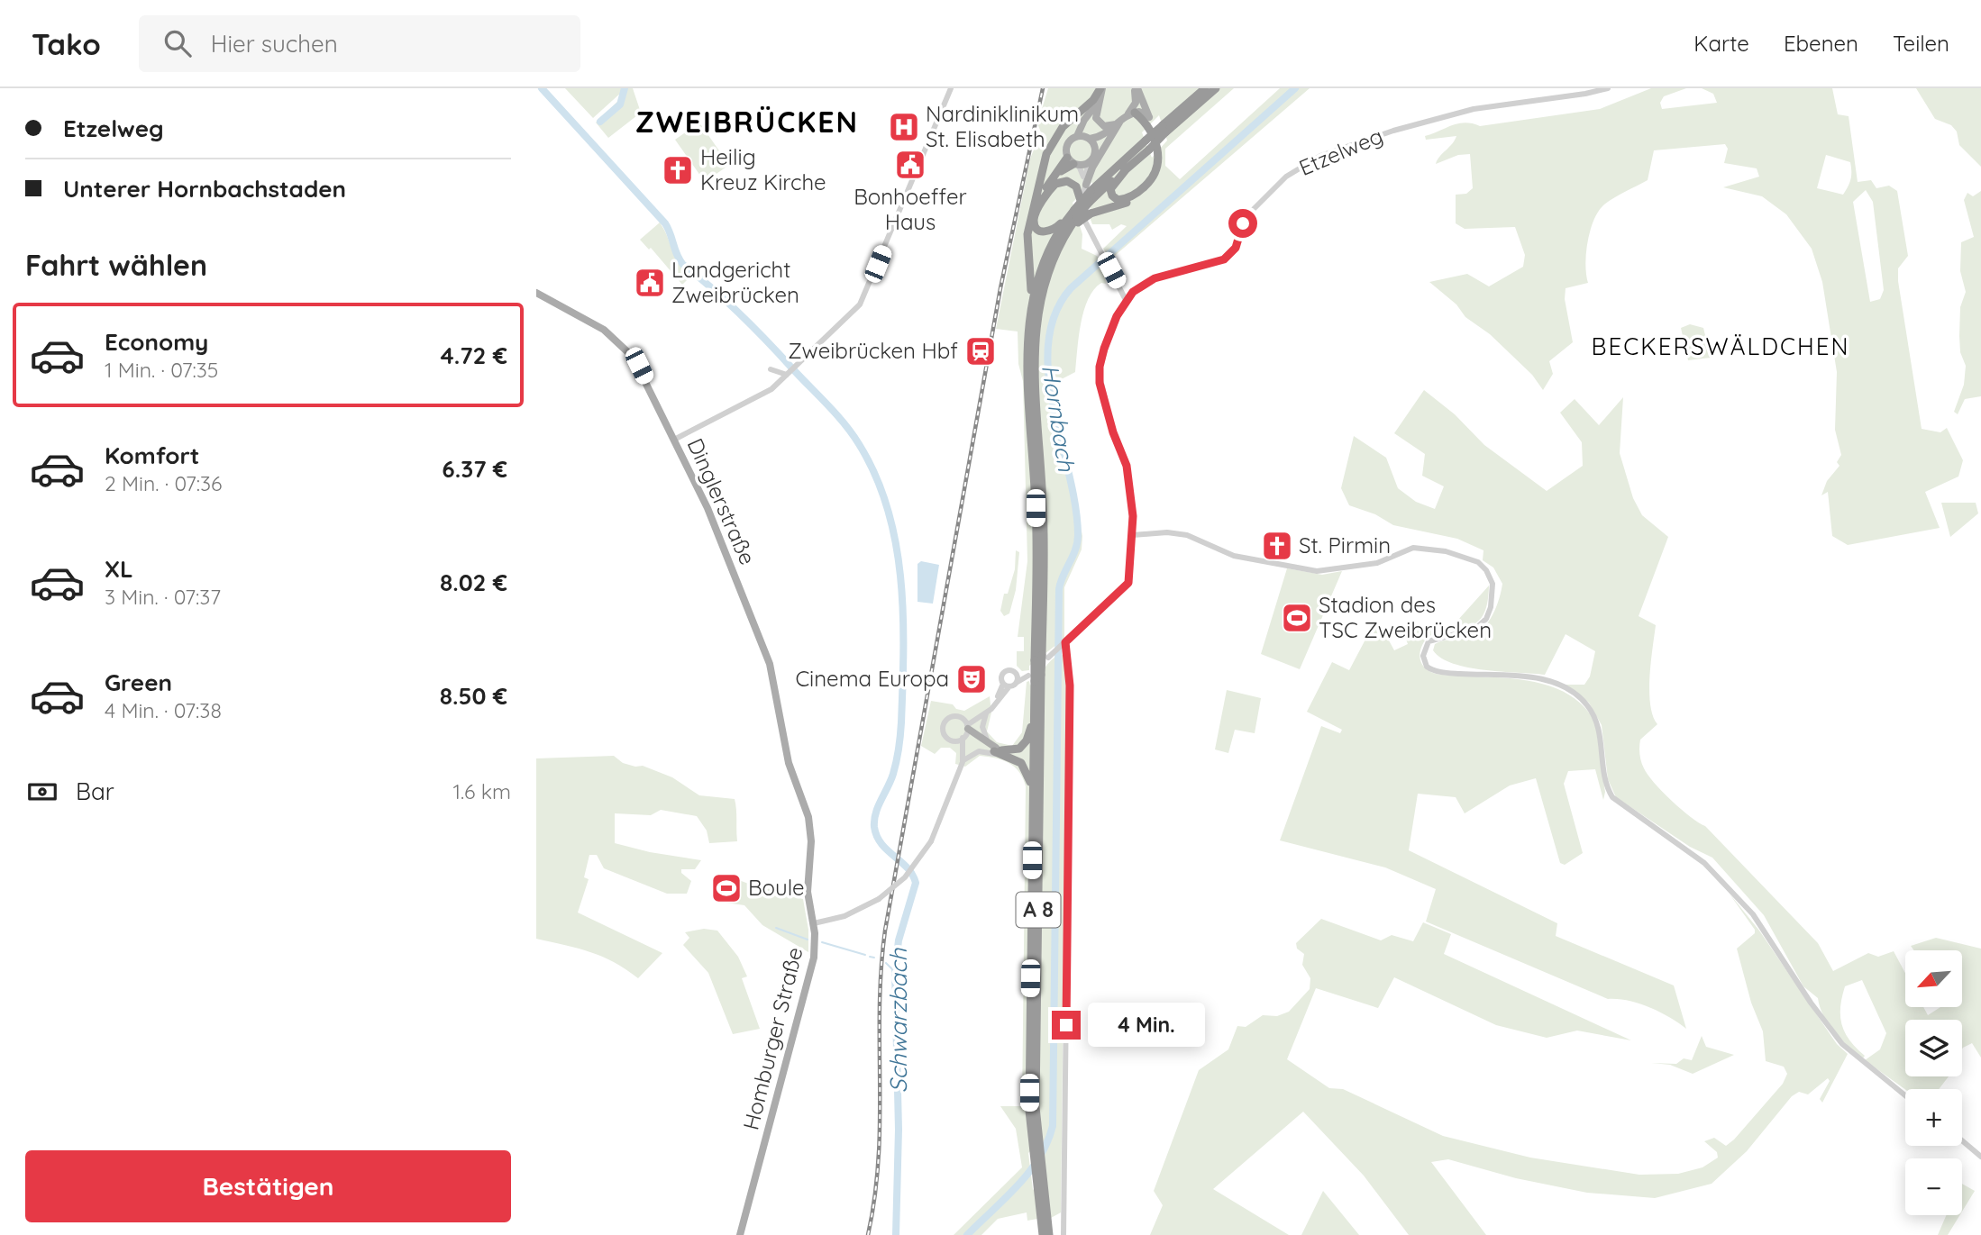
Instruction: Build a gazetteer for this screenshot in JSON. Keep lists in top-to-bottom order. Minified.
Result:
{"streets":{"highway":["A 8"],"main road":["Dinglerstraße","Homburger Straße"],"street":["Etzelweg"]},"crossings":[["Dinglerstraße","Homburger Straße"]],"districts":["ZWEIBRÜCKEN","BECKERSWÄLDCHEN"],"water":["Hornbach","Schwarzbach"],"places":{"hospital":["Nardiniklinikum St. Elisabeth"],"public building":["Bonhoeffer Haus","Landgericht Zweibrücken"],"church":["Heilig Kreuz Kirche","St. Pirmin"],"station":["Zweibrücken Hbf"],"sports":["Stadion des TSC Zweibrücken","Boule"],"theatre":["Cinema Europa"]},"north":"bottom left","page":{"header":"Tako","search":"Hier suchen","nav":["Karte","Ebenen","Teilen"],"banner":["Etzelweg","Unterer Hornbachstaden"],"heading":"Fahrt wählen","list":[{"name":"Economy","note":"1 Min. · 07:35","value":"4.72 €"},{"name":"Komfort","note":"2 Min. · 07:36","value":"6.37 €"},{"name":"XL","note":"3 Min. · 07:37","value":"8.02 €"},{"name":"Green","note":"4 Min. · 07:38","value":"8.50 €"}],"pay":["Bar","1.6 km"],"map_buttons":["+","−"],"bubble":"4 Min.","buttons":"Bestätigen"}}
